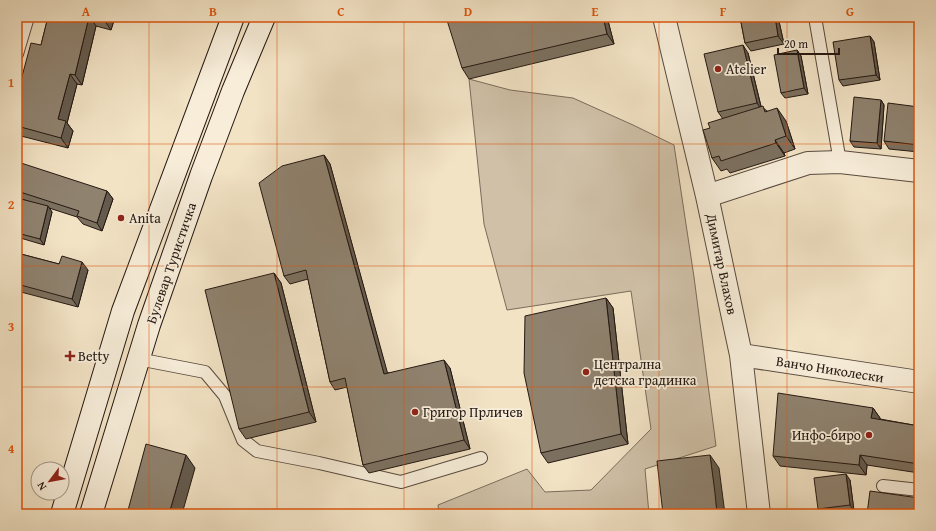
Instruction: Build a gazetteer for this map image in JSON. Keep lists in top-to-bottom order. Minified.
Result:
{"streets":{"main road":["Булевар Туристичка","Димитар Влахов","Ванчо Николески"]},"crossings":[["Димитар Влахов","Ванчо Николески"]],"places":{"other":["Atelier","Anita","Централна детска градинка","Григор Прличев","Инфо-биро"],"health":["Betty"]},"scale_bar":"20 m","north":"bottom left","grid":{"columns":["A","B","C","D","E","F","G"],"rows":["1","2","3","4"]}}
